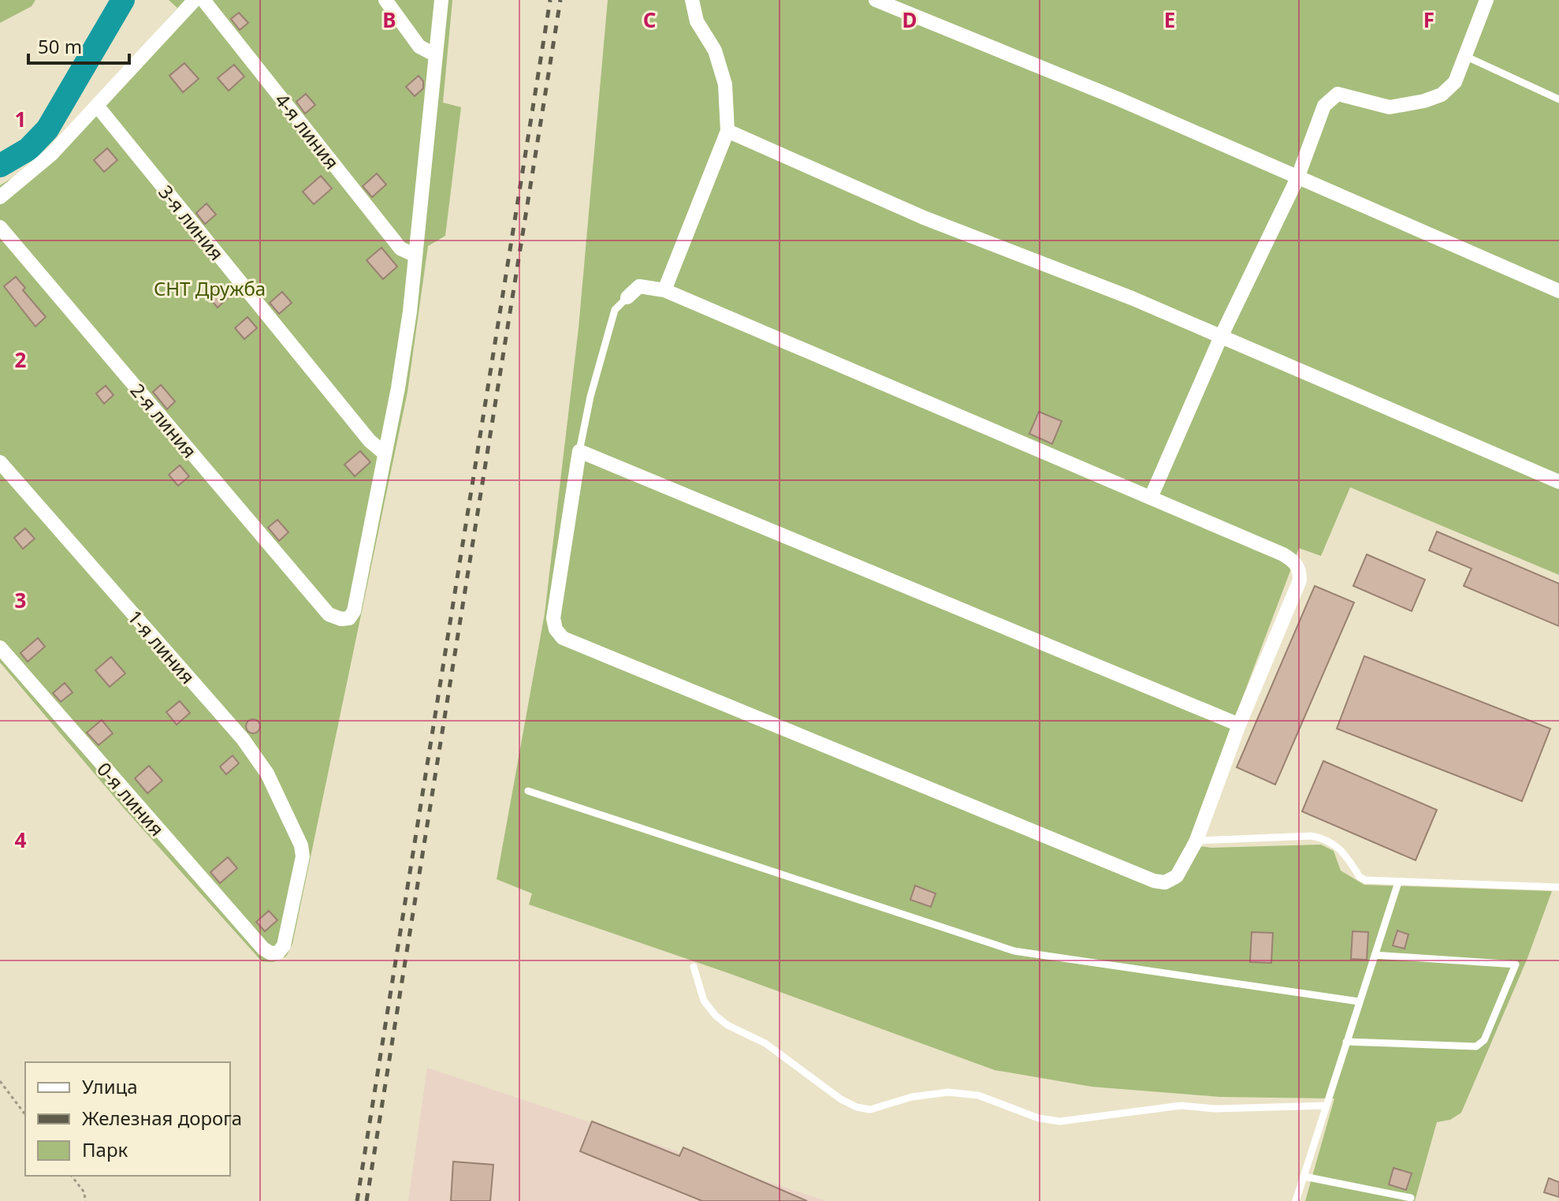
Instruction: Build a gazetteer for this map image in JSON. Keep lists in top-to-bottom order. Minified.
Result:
{"streets":{"street":["4-я линия","3-я линия","2-я линия","1-я линия","0-я линия"]},"crossings":[["3-я линия","2-я линия"],["1-я линия","0-я линия"]],"parks":["СНТ Дружба"],"legend":["Улица","Железная дорога","Парк"],"scale_bar":"50 m","grid":{"columns":["B","C","D","E","F"],"rows":["1","2","3","4"]}}
